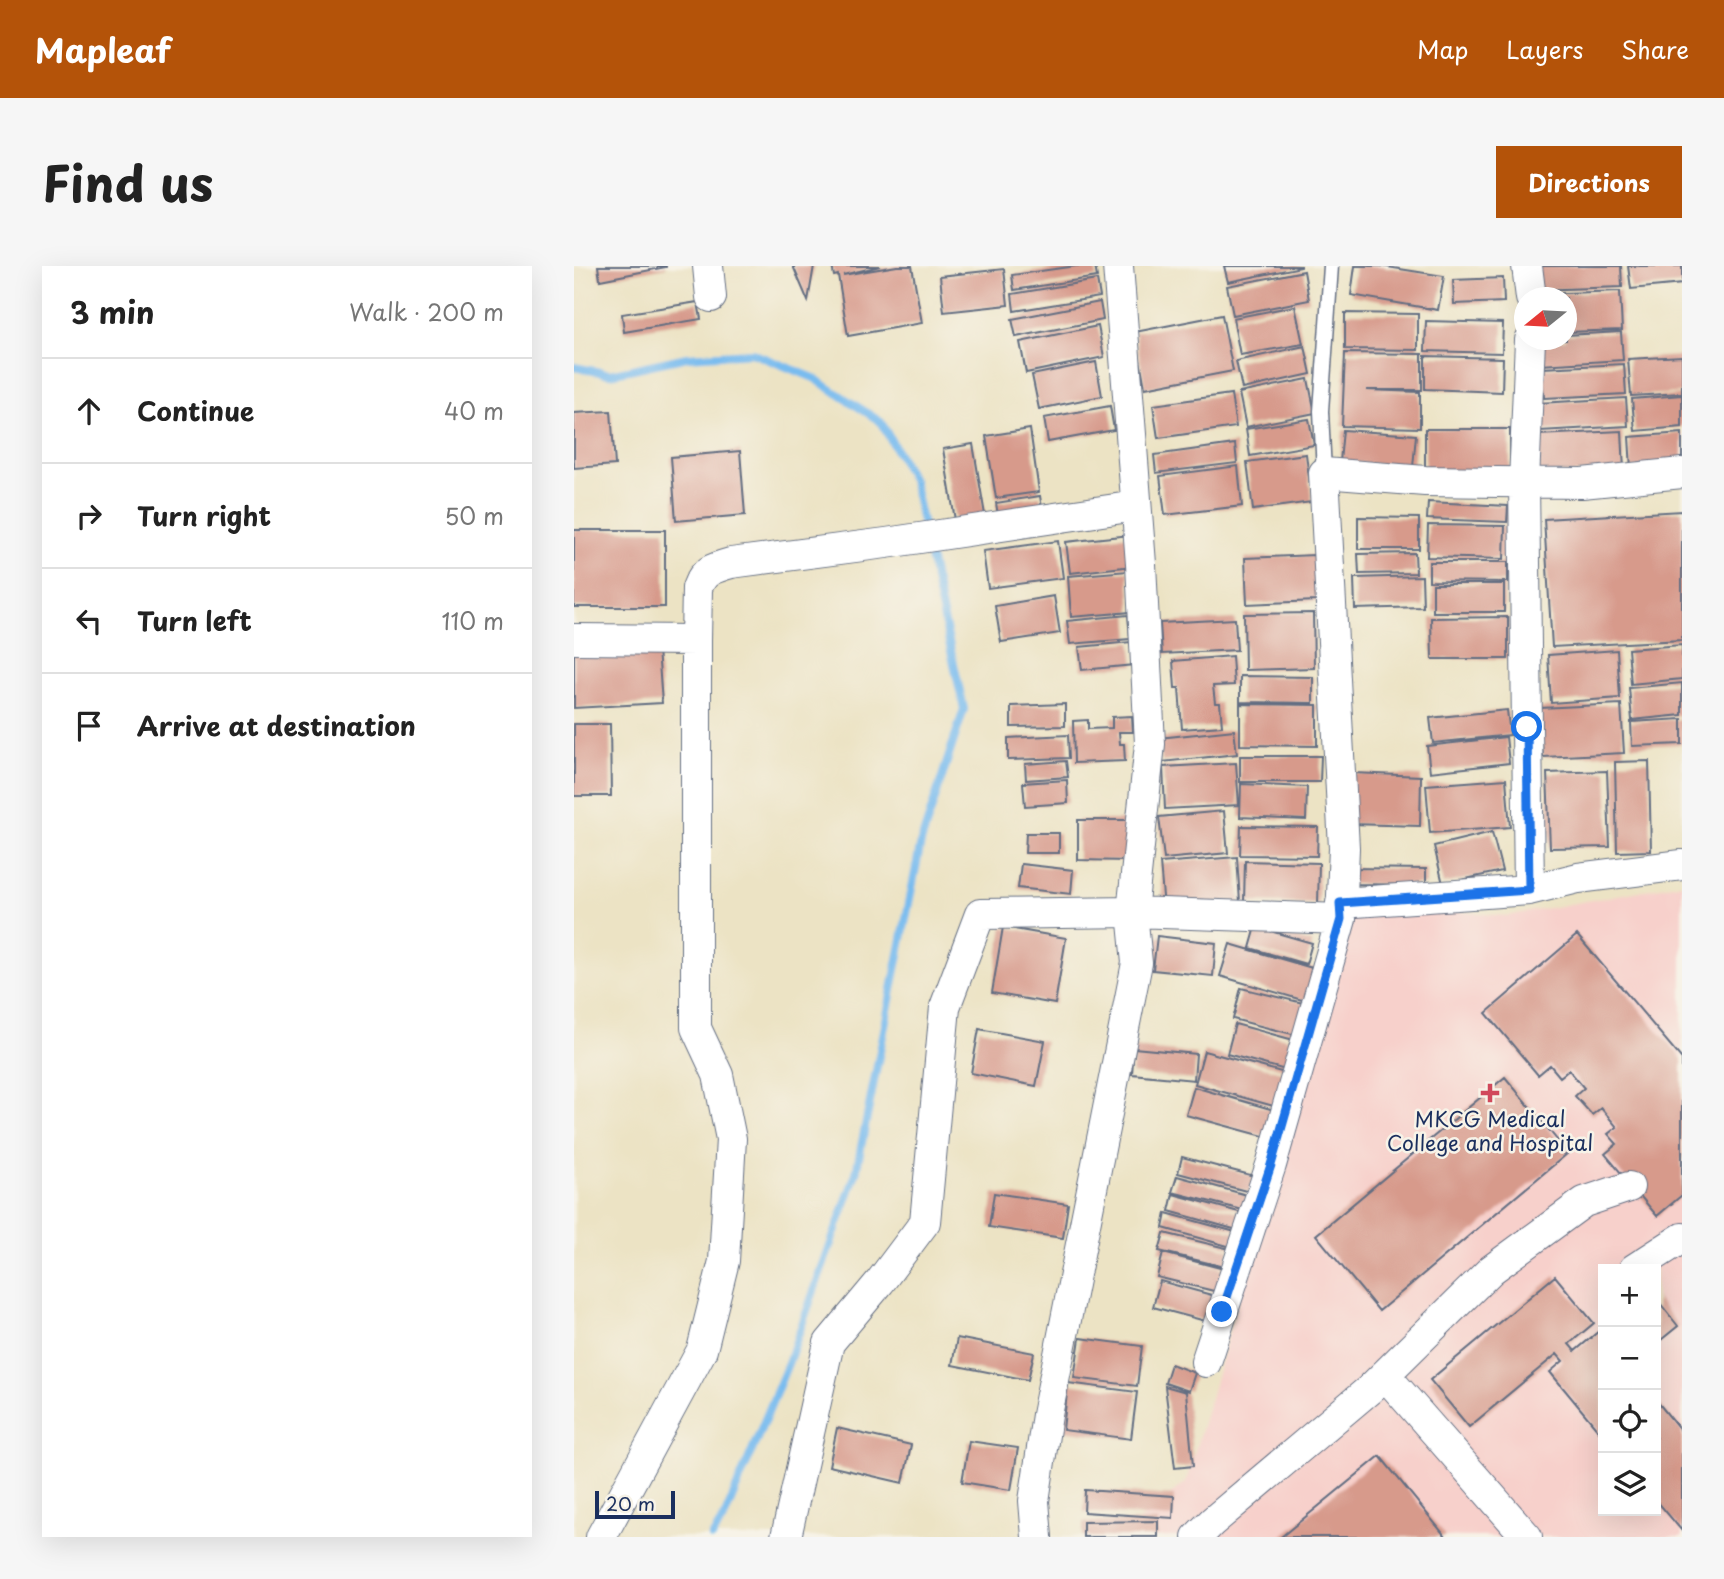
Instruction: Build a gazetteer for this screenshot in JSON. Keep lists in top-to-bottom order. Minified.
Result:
{"places":{"health":["MKCG Medical College and Hospital"]},"scale_bar":"20 m","north":"left","page":{"header":"Mapleaf","nav":["Map","Layers","Share"],"title":"Find us","buttons":"Directions","heading":["3 min","Walk · 200 m"],"list":[["Continue","40 m"],["Turn right","50 m"],["Turn left","110 m"],"Arrive at destination"],"map_buttons":["+","−"],"scale":"20 m"}}
